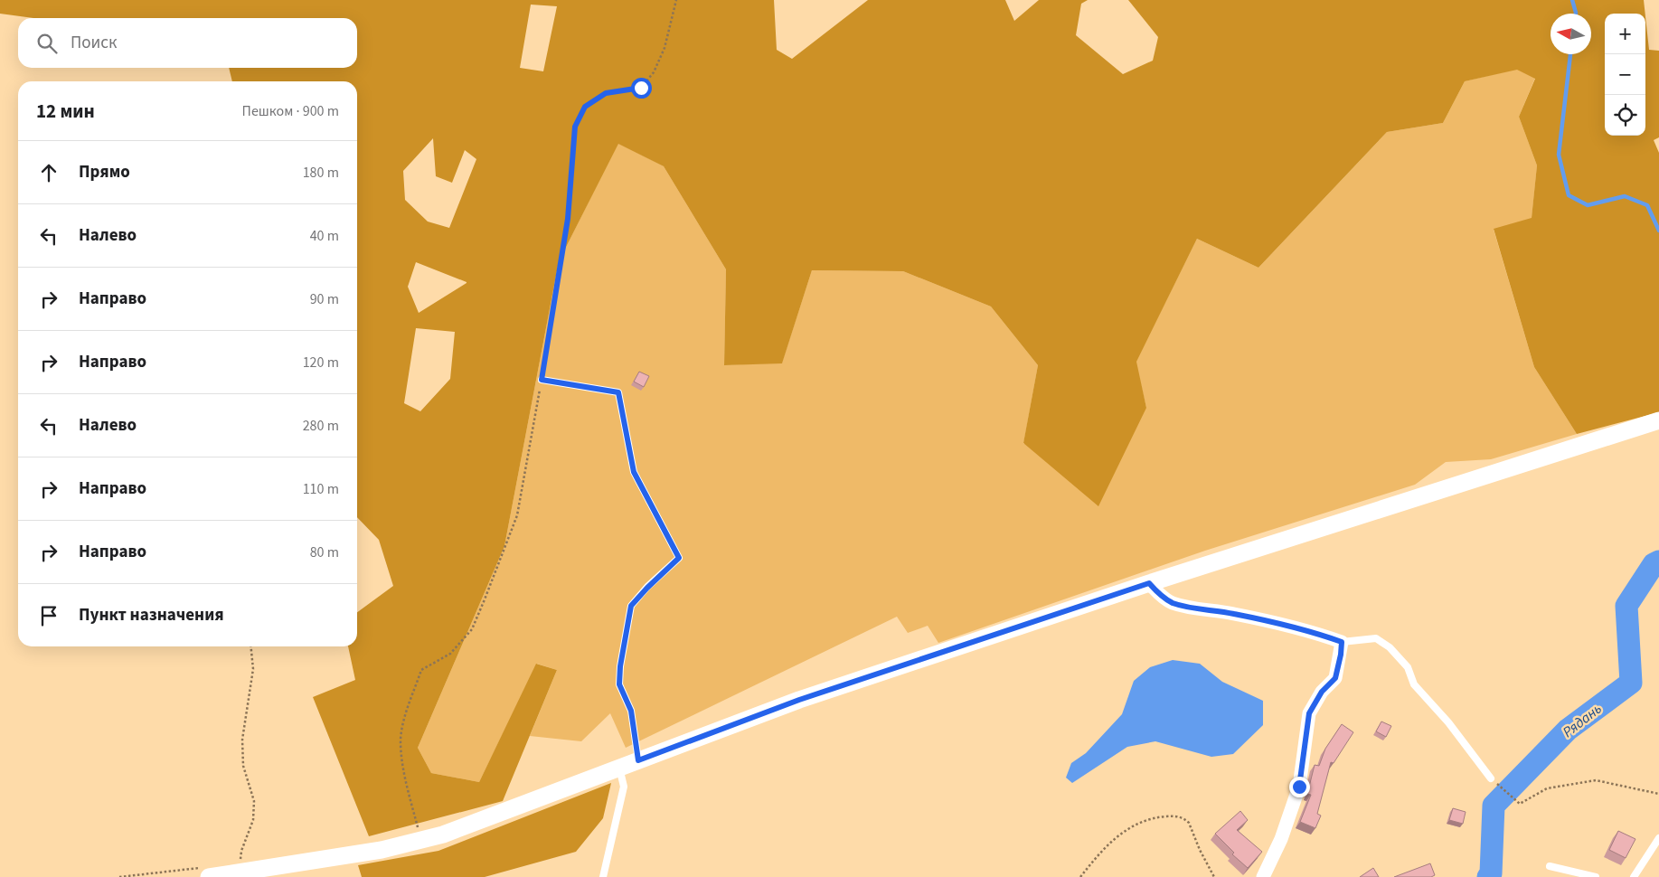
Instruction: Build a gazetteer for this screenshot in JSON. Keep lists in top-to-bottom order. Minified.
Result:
{"water":["Рядань"],"north":"left","page":{"map_buttons":["+","−"],"search":"Поиск","heading":["12 мин","Пешком · 900 m"],"list":[["Прямо","180 m"],["Налево","40 m"],["Направо","90 m"],["Направо","120 m"],["Налево","280 m"],["Направо","110 m"],["Направо","80 m"],"Пункт назначения"]}}
